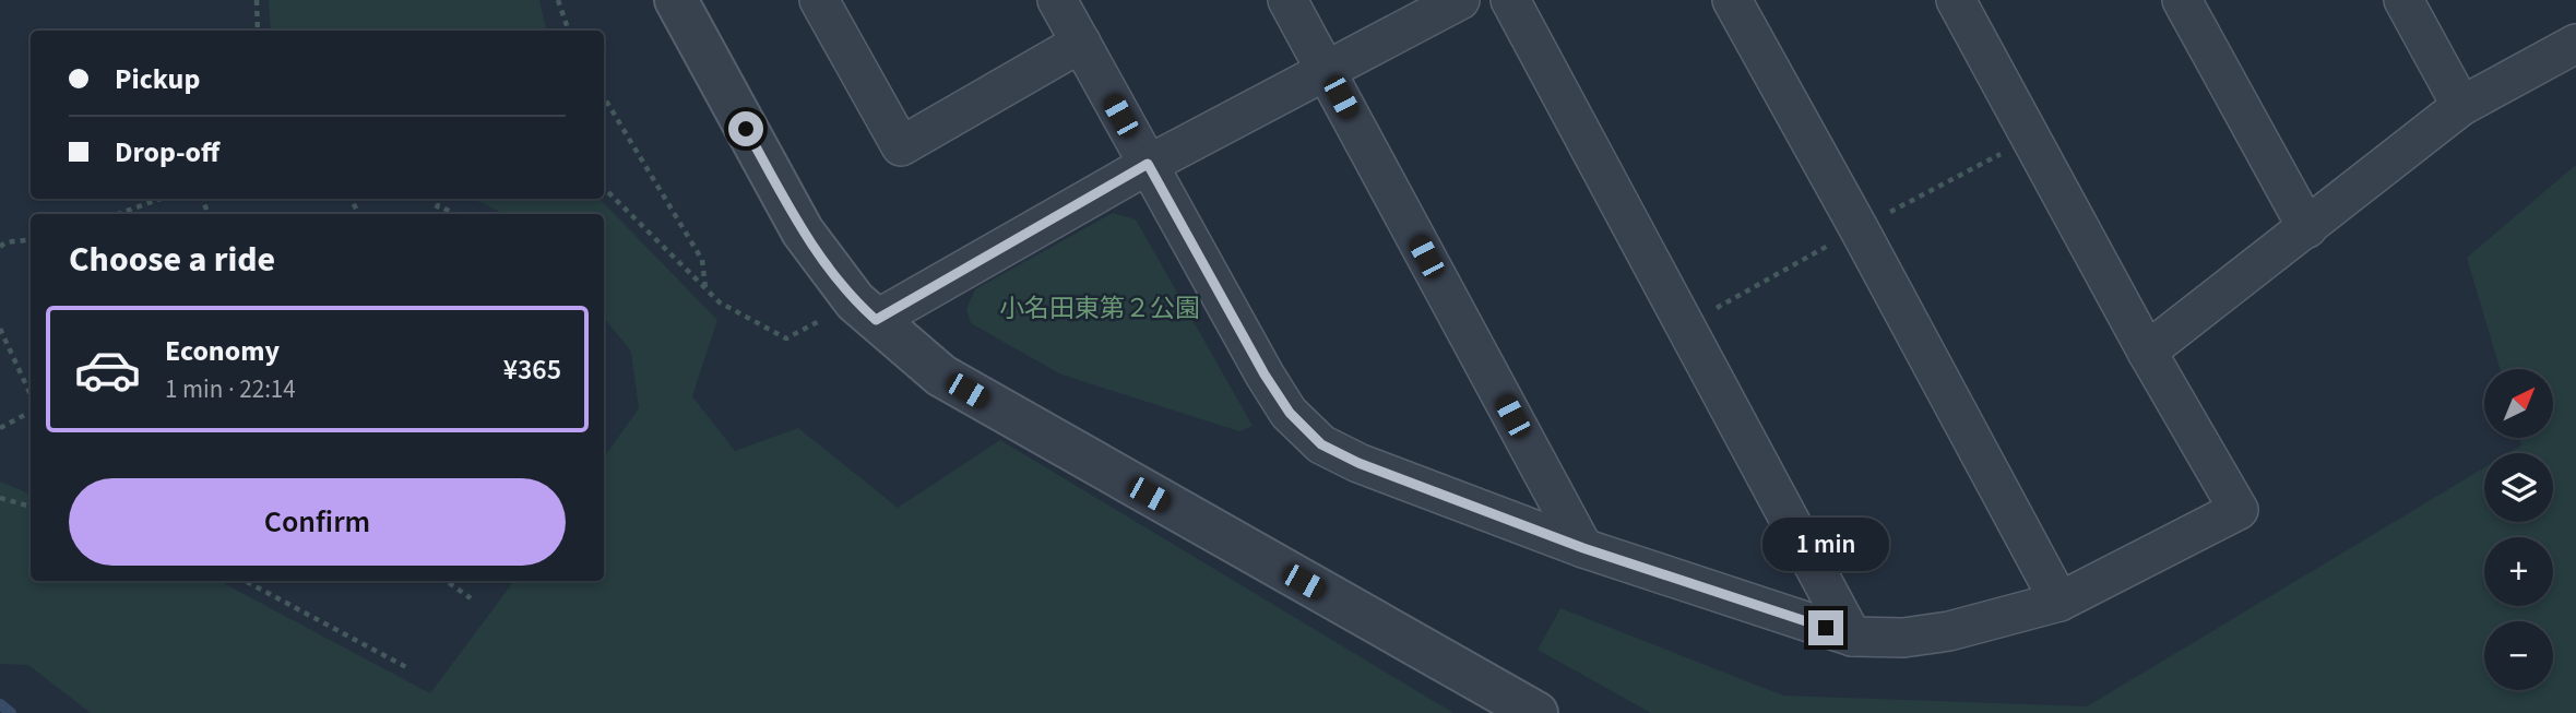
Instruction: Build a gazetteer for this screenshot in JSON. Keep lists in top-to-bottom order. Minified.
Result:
{"parks":["小名田東第２公園"],"north":"top right","page":{"banner":["Pickup","Drop-off"],"heading":"Choose a ride","list":[{"name":"Economy","note":"1 min · 22:14","value":"¥365"}],"map_buttons":["+","−"],"buttons":"Confirm","bubble":"1 min"}}
